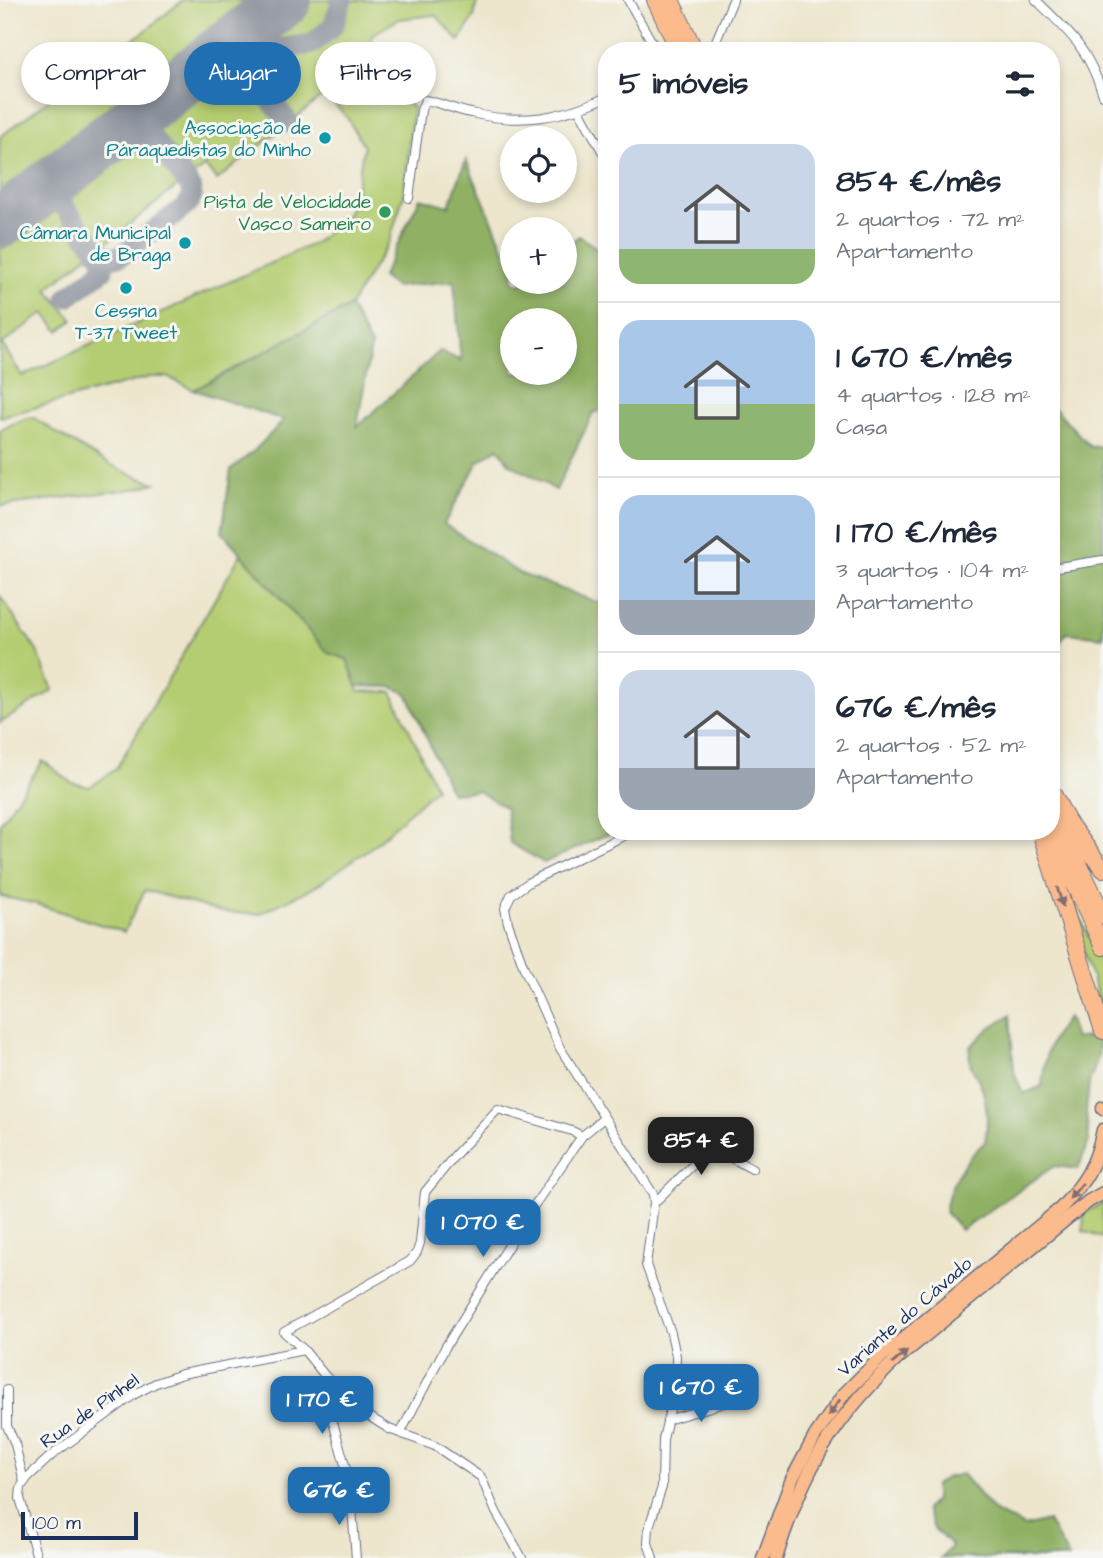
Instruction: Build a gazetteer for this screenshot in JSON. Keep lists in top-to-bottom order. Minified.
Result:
{"streets":{"main road":["Variante do Cávado"],"street":["Rua de Pinhel"]},"places":["Associação de Páraquedistas do Minho","Pista de Velocidade Vasco Sameiro","Câmara Municipal de Braga","Cessna T-37 Tweet"],"scale_bar":"100 m","page":{"chip":["Comprar","Alugar","Filtros"],"heading":"5 imóveis","map_buttons":["+","−"],"list":[{"name":"854 €/mês","note":"2 quartos · 72 m² · Apartamento"},{"name":"1 670 €/mês","note":"4 quartos · 128 m² · Casa"},{"name":"1 170 €/mês","note":"3 quartos · 104 m² · Apartamento"},{"name":"676 €/mês","note":"2 quartos · 52 m² · Apartamento"}],"price":["854 €","1 070 €","1 670 €","1 170 €","676 €"],"scale":"100 m"}}
